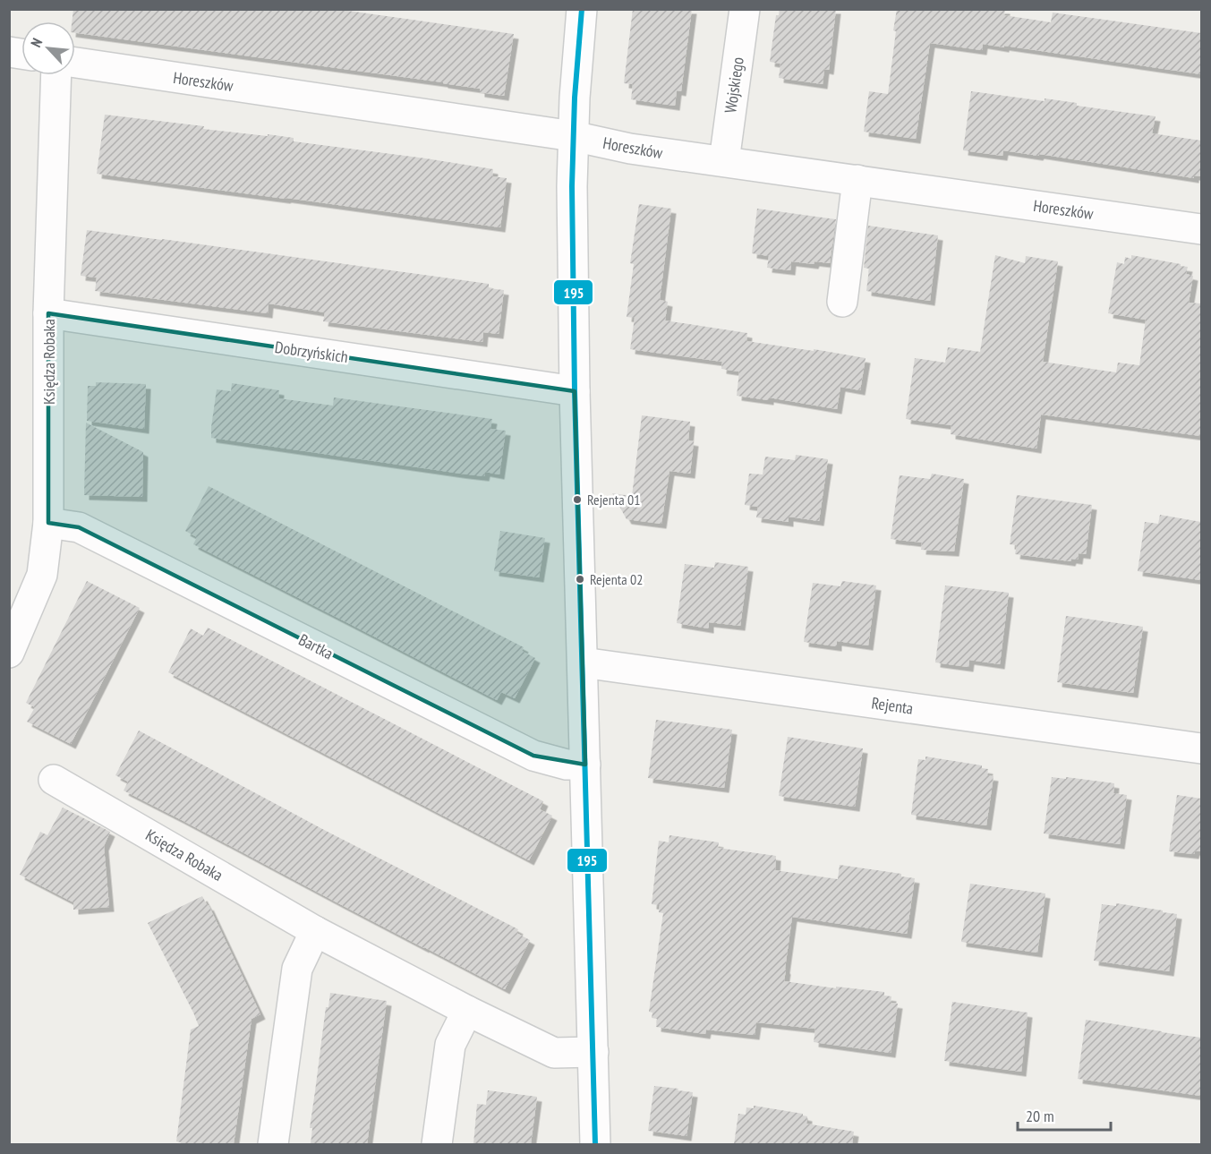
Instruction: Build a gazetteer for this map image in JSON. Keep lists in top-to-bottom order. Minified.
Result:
{"streets":{"street":["Horeszków","Wojskiego","Dobrzyńskich","Księdza Robaka","Bartka","Rejenta"]},"crossings":[["Horeszków","Wojskiego"],["Dobrzyńskich","Księdza Robaka"],["Księdza Robaka","Bartka"]],"places":["Rejenta 01","Rejenta 02"],"lines":["transit line 195"],"scale_bar":"20 m","north":"top left"}
